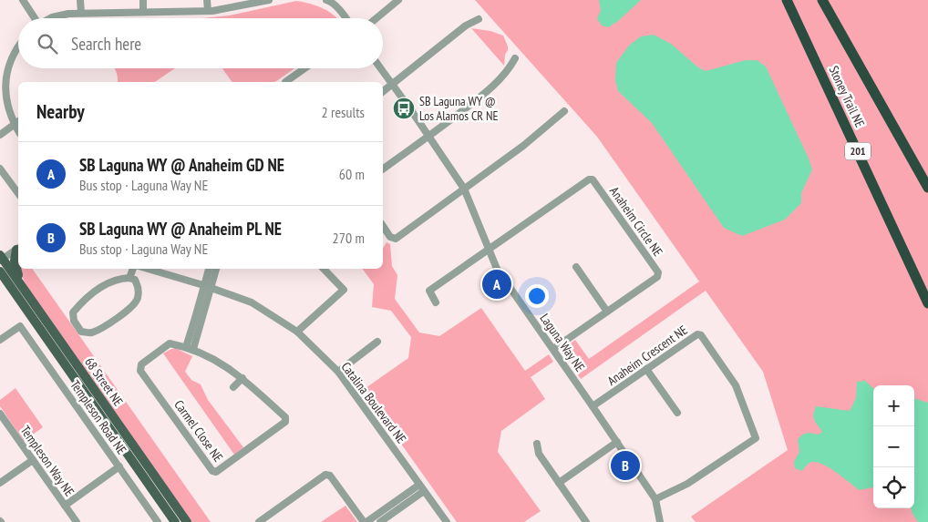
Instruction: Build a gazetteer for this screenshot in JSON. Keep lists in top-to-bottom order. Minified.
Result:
{"streets":{"highway":["Stoney Trail NE","201"],"main road":["68 Street NE"],"street":["Anaheim Circle NE","Laguna Way NE","Anaheim Crescent NE","Catalina Boulevard NE","Templeson Road NE","Carmel Close NE","Templeson Way NE"]},"crossings":[["Anaheim Circle NE","Laguna Way NE"],["Laguna Way NE","Anaheim Crescent NE"]],"places":{"bus stop":["SB Laguna WY @ Los Alamos CR NE"]},"page":{"search":"Search here","heading":["Nearby","2 results"],"list":[{"mark":"A","name":"SB Laguna WY @ Anaheim GD NE","note":"Bus stop · Laguna Way NE","value":"60 m"},{"mark":"B","name":"SB Laguna WY @ Anaheim PL NE","note":"Bus stop · Laguna Way NE","value":"270 m"}],"pins":["A","B"],"map_buttons":["+","−"]}}
